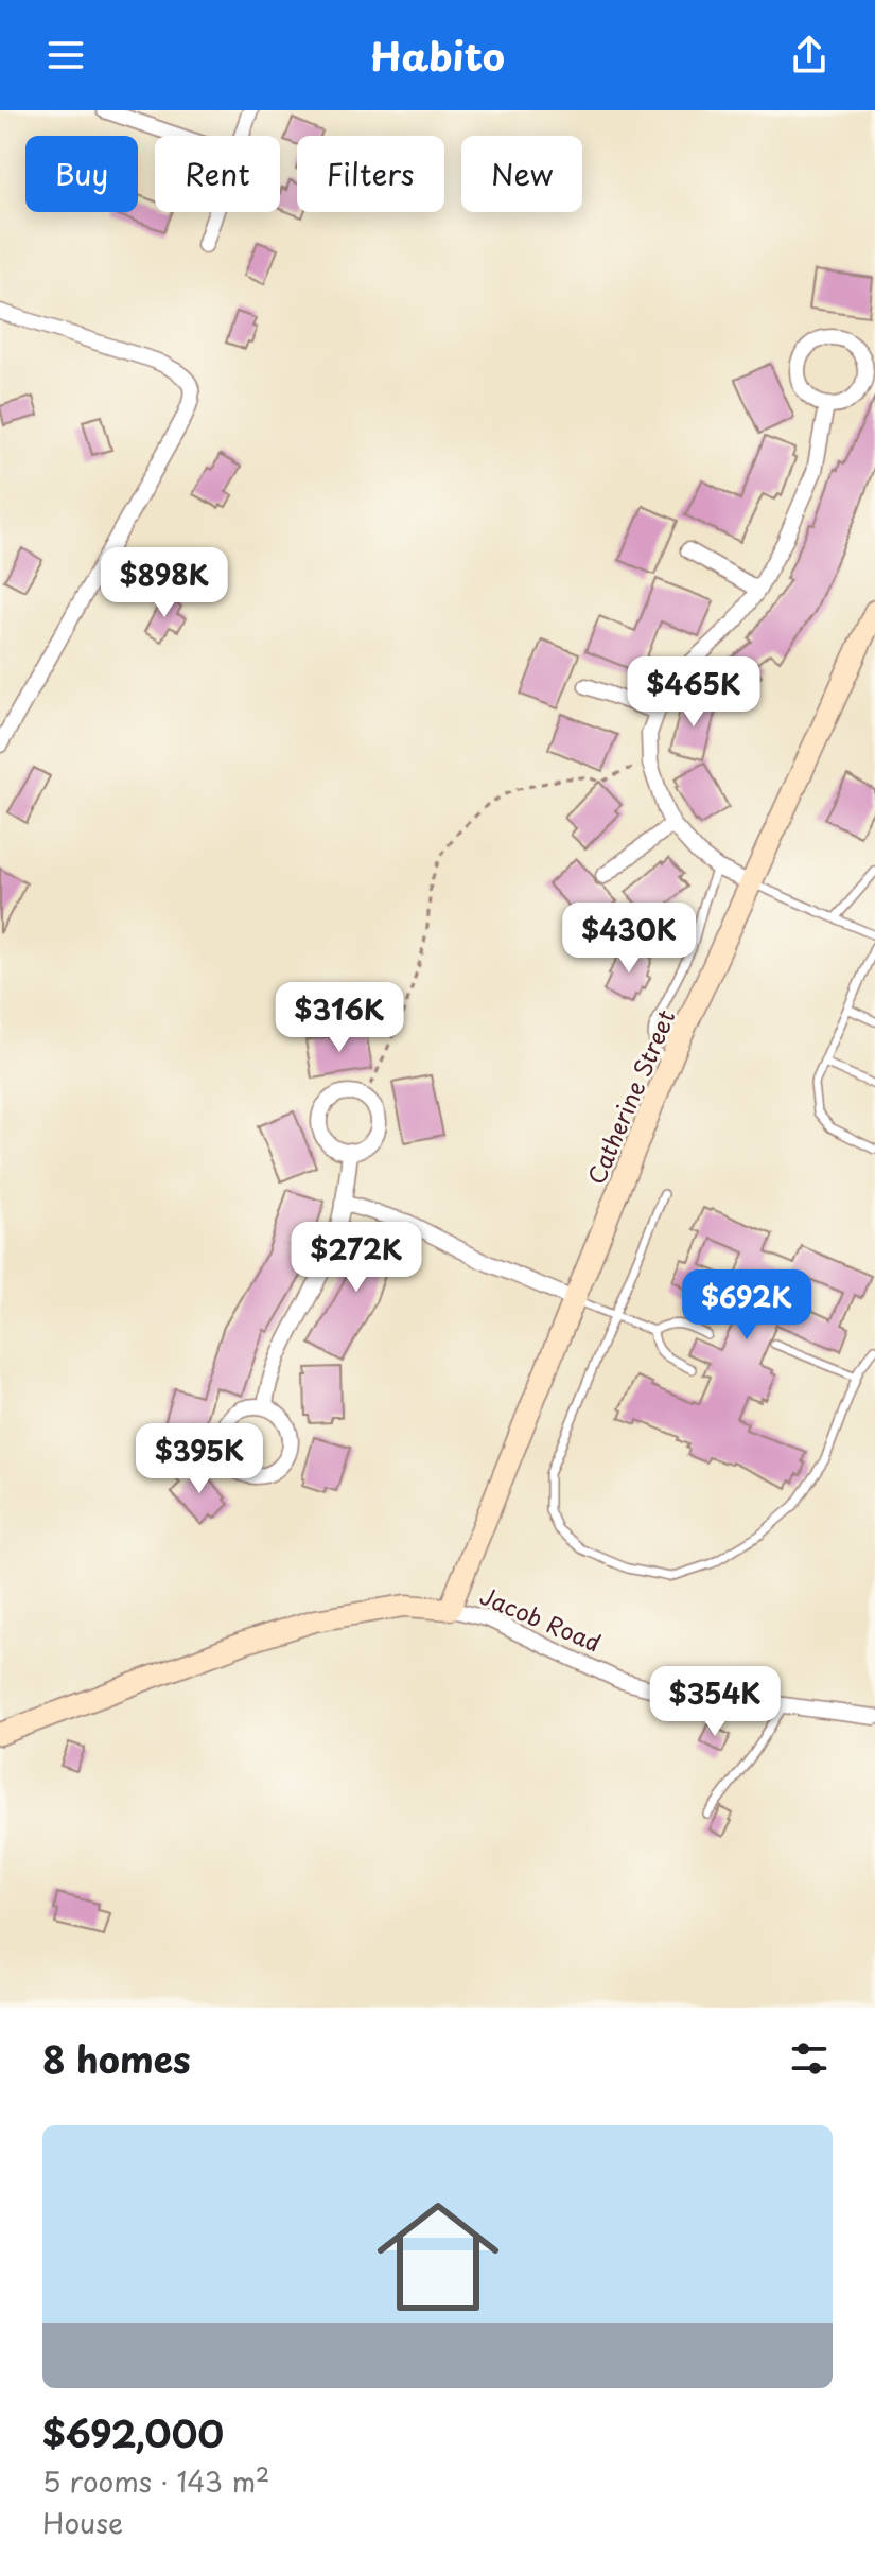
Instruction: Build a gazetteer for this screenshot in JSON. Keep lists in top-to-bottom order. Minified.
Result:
{"streets":{"street":["Catherine Street","Jacob Road"]},"crossings":[["Catherine Street","Jacob Road"]],"page":{"header":"Habito","chip":["Buy","Rent","Filters","New"],"price":["$898K","$465K","$430K","$316K","$272K","$692K","$395K","$354K"],"heading":"8 homes","list":[{"name":"$692,000","note":"5 rooms · 143 m² · House"}]}}
